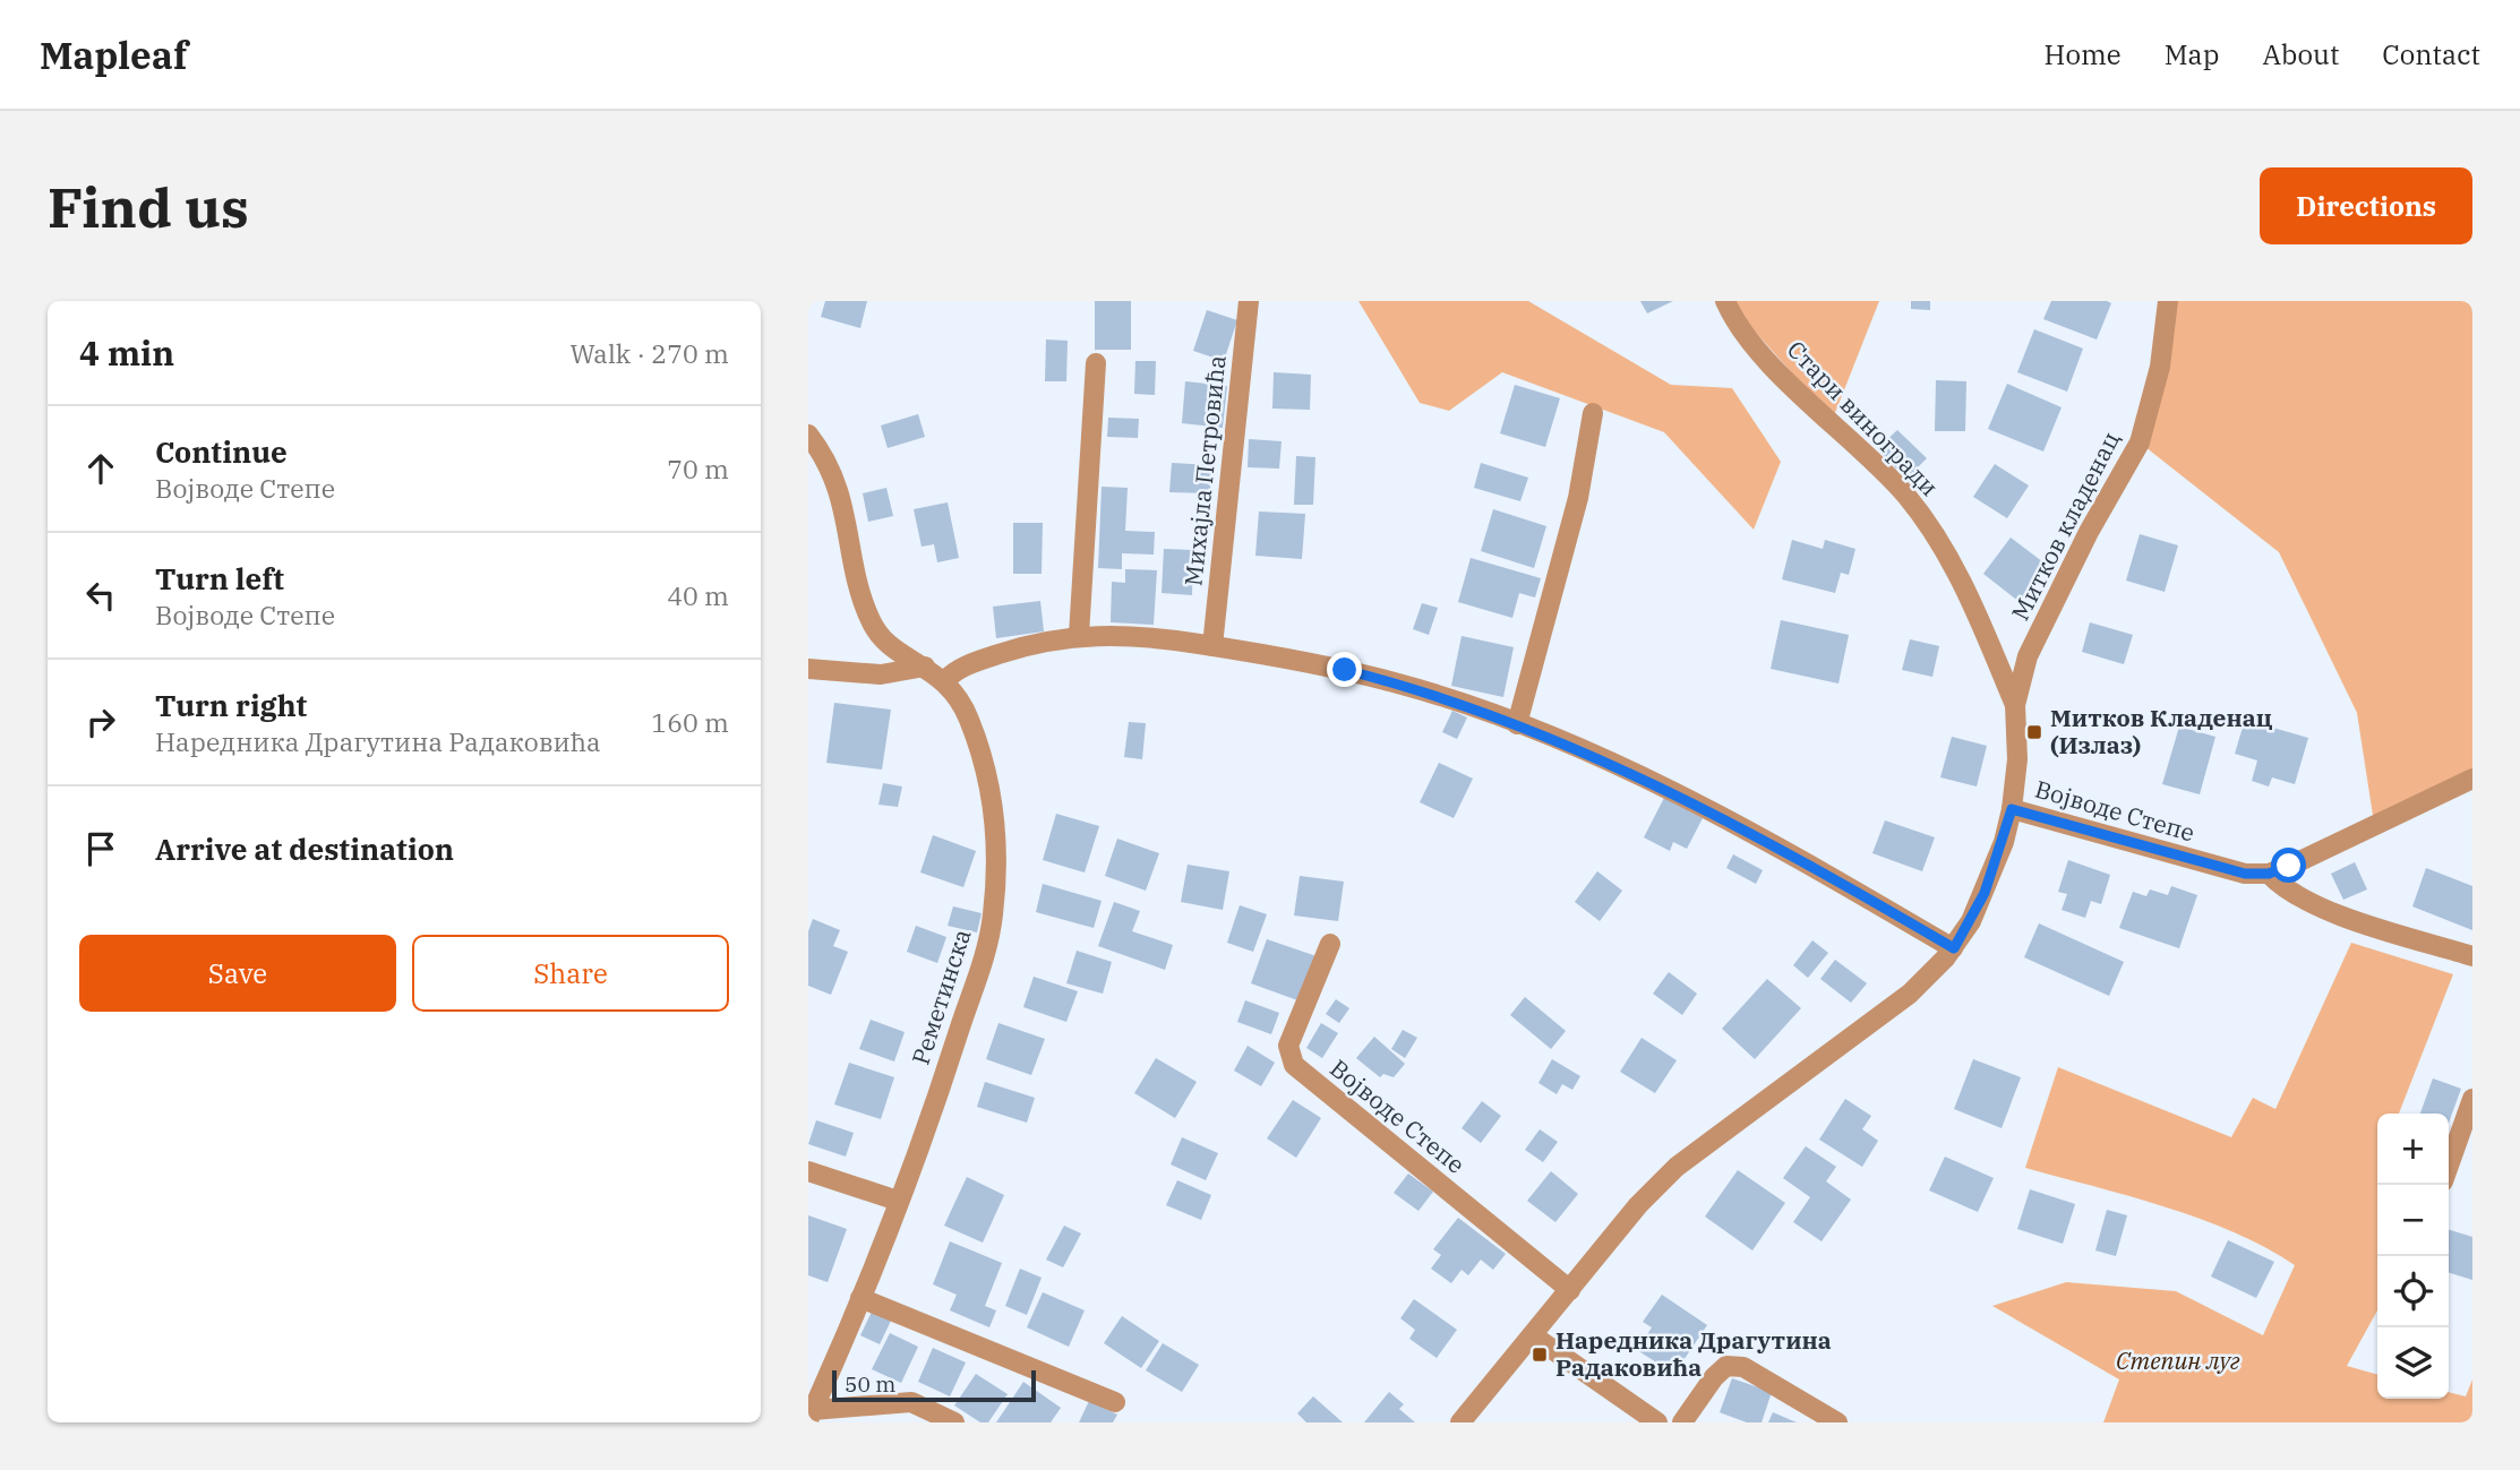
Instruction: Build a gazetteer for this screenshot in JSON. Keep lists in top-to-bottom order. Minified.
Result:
{"streets":{"street":["Стари виногради","Михајла Петровића","Митков кладенац","Војводе Степе","Реметинска"]},"crossings":[["Стари виногради","Митков кладенац"],["Стари виногради","Војводе Степе"]],"parks":["Степин луг"],"places":{"transit":["Митков Кладенац (Излаз)","Наредника Драгутина Радаковића"]},"scale_bar":"50 m","page":{"header":"Mapleaf","nav":["Home","Map","About","Contact"],"buttons":["Directions",["Save","Share"]],"title":"Find us","heading":["4 min","Walk · 270 m"],"list":[["Continue","Војводе Степе","70 m"],["Turn left","Војводе Степе","40 m"],["Turn right","Наредника Драгутина Радаковића","160 m"],"Arrive at destination"],"map_buttons":["+","−"],"scale":"50 m"}}
